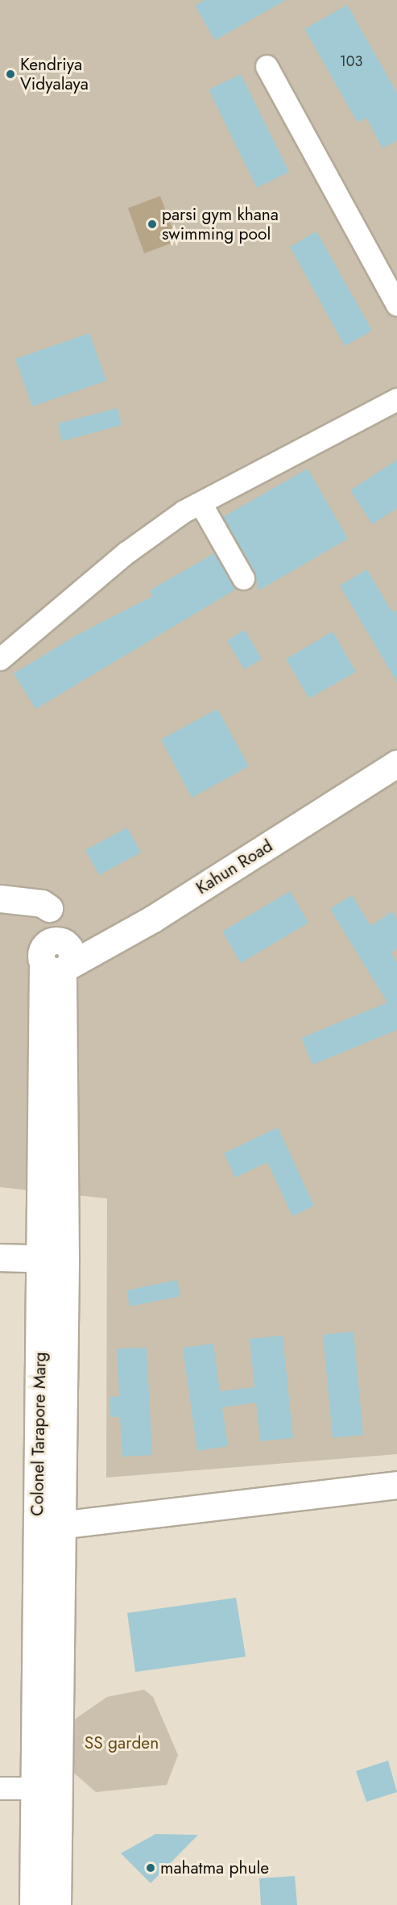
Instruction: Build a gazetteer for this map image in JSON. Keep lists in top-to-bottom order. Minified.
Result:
{"streets":{"street":["Kahun Road","Colonel Tarapore Marg"]},"crossings":[["Kahun Road","Colonel Tarapore Marg"]],"parks":["SS garden"],"places":["Kendriya Vidyalaya","parsi gym khana swimming pool","mahatma phule"],"house_numbers":["103"]}
